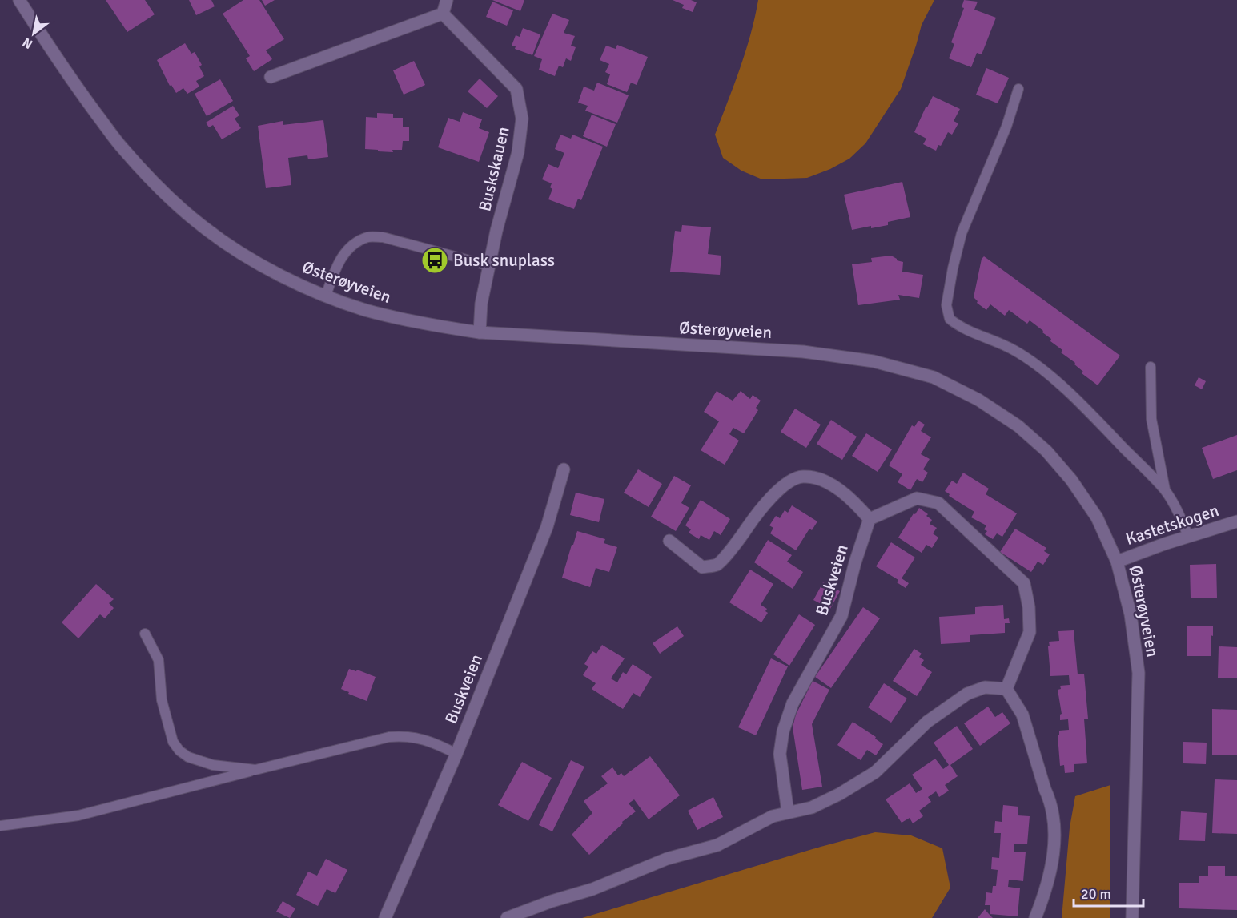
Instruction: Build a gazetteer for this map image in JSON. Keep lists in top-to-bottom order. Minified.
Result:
{"streets":{"street":["Buskskauen","Østerøyveien","Kastetskogen","Buskveien"]},"crossings":[["Buskskauen","Østerøyveien"],["Østerøyveien","Kastetskogen"]],"places":{"bus stop":["Busk snuplass"]},"scale_bar":"20 m","north":"bottom left"}
